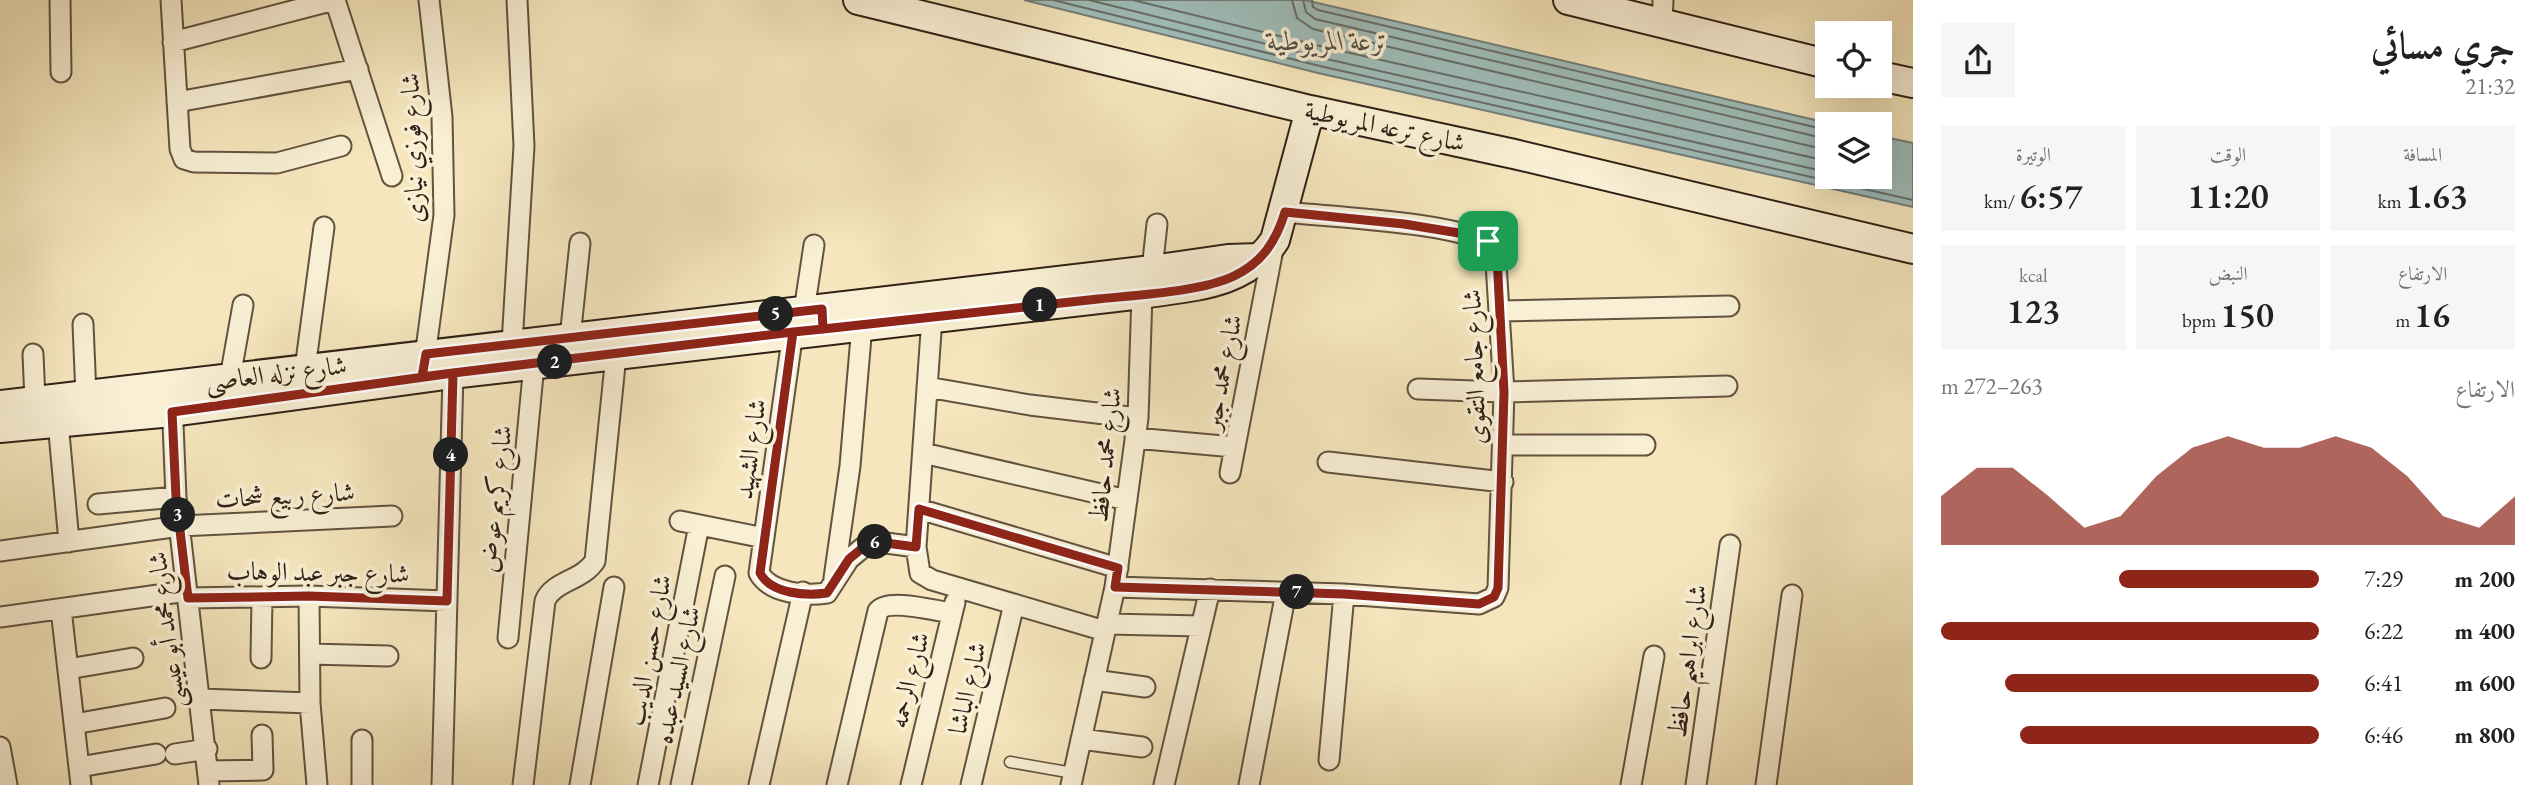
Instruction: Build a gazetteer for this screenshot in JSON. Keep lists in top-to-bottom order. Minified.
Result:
{"streets":{"street":["شارع ترعه المريوطية","شارع فوزي نيازى","شارع جامع التقوى","شارع محمد جبر","شارع نزله العاصى","شارع الشهيد","شارع محمد حافظ","شارع ربيع شحات","شارع كريم عوض","شارع جبر عبد الوهاب","شارع محمد أبو عيسى","شارع حسن الديب","شارع ابراهيم حافظ","شارع السيد عبده","شارع الرحمه","شارع الباشا"]},"crossings":[["شارع فوزي نيازى","شارع نزله العاصى"],["شارع محمد جبر","شارع نزله العاصى"],["شارع نزله العاصى","شارع الشهيد"],["شارع نزله العاصى","شارع محمد حافظ"],["شارع نزله العاصى","شارع كريم عوض"],["شارع نزله العاصى","شارع محمد أبو عيسى"],["شارع الشهيد","شارع حسن الديب"],["شارع ربيع شحات","شارع محمد أبو عيسى"],["شارع جبر عبد الوهاب","شارع محمد أبو عيسى"]],"water":["ترعة المريوطية"],"page":{"heading":["جري مسائي","21:32"],"stats":[["المسافة","1.63 km"],["الوقت","11:20"],["الوتيرة","6:57 /km"],["الارتفاع","16 m"],["النبض","150 bpm"],["kcal","123"]],"pins":["1","5","2","4","3","6","7"],"chart":["الارتفاع","263–272 m"],"list":[{"name":"200 m","note":"7:29"},{"name":"400 m","note":"6:22"},{"name":"600 m","note":"6:41"},{"name":"800 m","note":"6:46"}]}}
